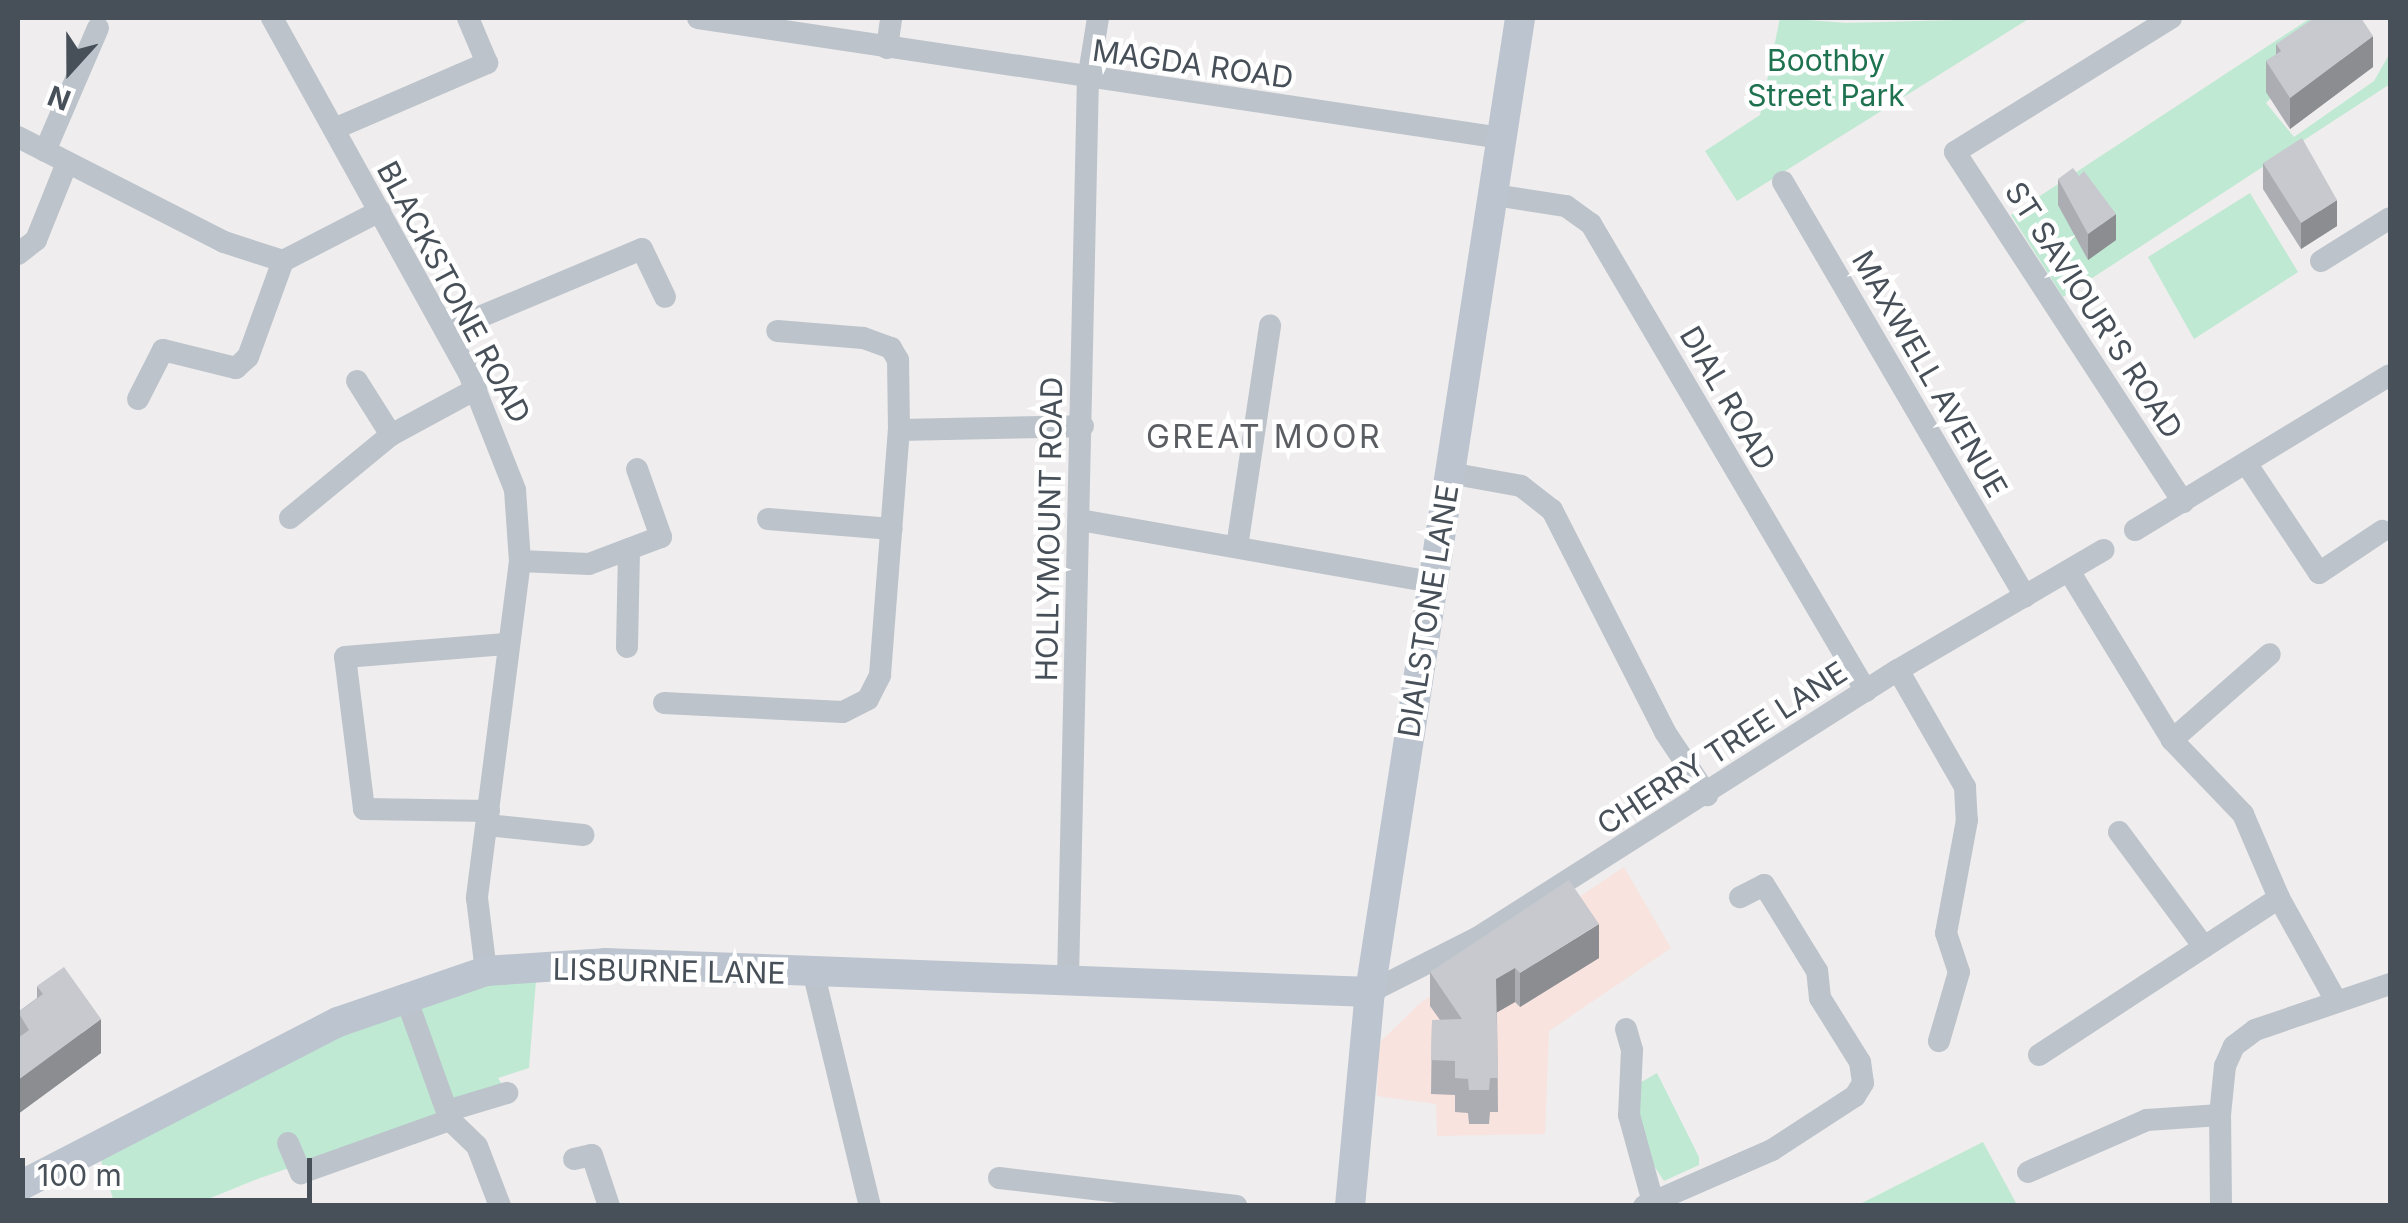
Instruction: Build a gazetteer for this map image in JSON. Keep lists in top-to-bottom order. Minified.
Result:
{"streets":{"street":["MAGDA ROAD","BLACKSTONE ROAD","ST SAVIOUR'S ROAD","MAXWELL AVENUE","DIAL ROAD","HOLLYMOUNT ROAD","DIALSTONE LANE","CHERRY TREE LANE","LISBURNE LANE"]},"crossings":[["MAGDA ROAD","HOLLYMOUNT ROAD"],["MAGDA ROAD","DIALSTONE LANE"],["BLACKSTONE ROAD","LISBURNE LANE"],["MAXWELL AVENUE","CHERRY TREE LANE"],["DIAL ROAD","DIALSTONE LANE"],["DIAL ROAD","CHERRY TREE LANE"],["HOLLYMOUNT ROAD","LISBURNE LANE"],["DIALSTONE LANE","CHERRY TREE LANE"],["DIALSTONE LANE","LISBURNE LANE"],["CHERRY TREE LANE","LISBURNE LANE"]],"districts":["GREAT MOOR"],"parks":["Boothby Street Park"],"scale_bar":"100 m","north":"bottom"}
